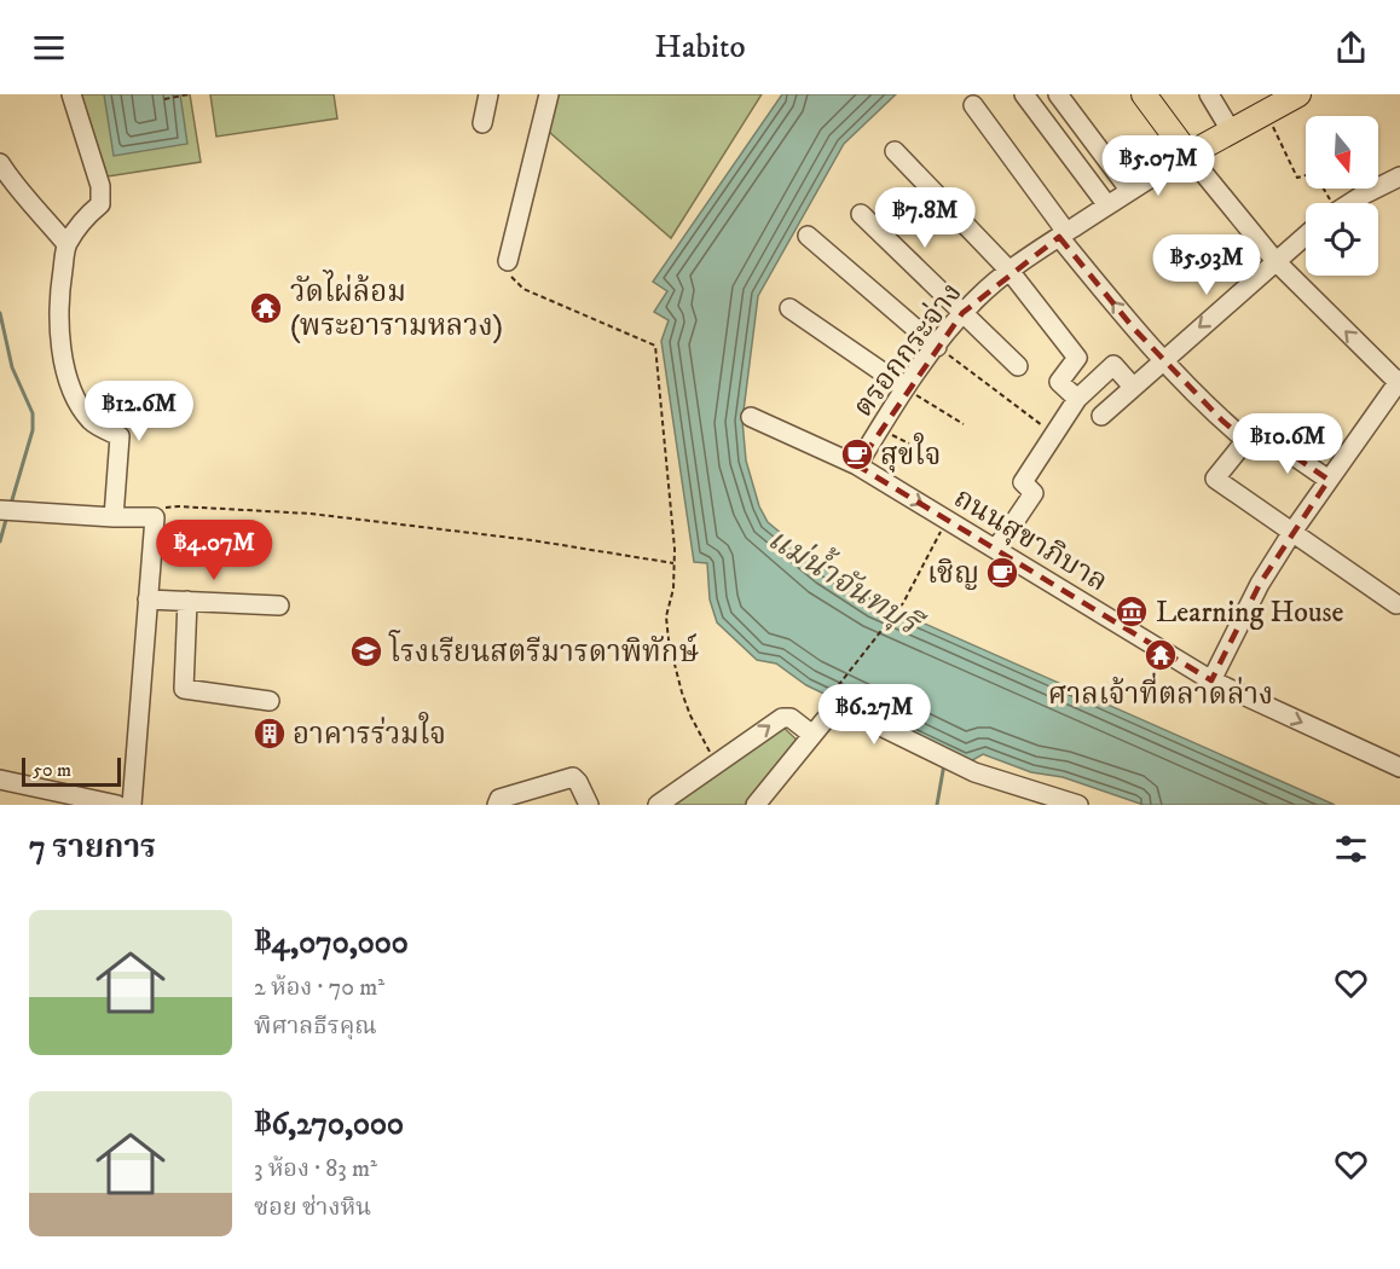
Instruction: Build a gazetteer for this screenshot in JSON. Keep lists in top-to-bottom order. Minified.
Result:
{"streets":{"street":["ตรอกกระจ่าง","ถนนสุขาภิบาล"]},"crossings":[["ตรอกกระจ่าง","ถนนสุขาภิบาล"]],"water":["แม่น้ำจันทบุรี"],"places":{"temple":["วัดไผ่ล้อม (พระอารามหลวง)","ศาลเจ้าที่ตลาดล่าง"],"cafe":["สุขใจ","เชิญ"],"museum":["Learning House"],"school or university":["โรงเรียนสตรีมารดาพิทักษ์"],"building":["อาคารร่วมใจ"]},"scale_bar":"50 m","north":"bottom","page":{"header":"Habito","price":["฿5.07M","฿7.8M","฿5.93M","฿12.6M","฿10.6M","฿4.07M","฿6.27M"],"scale":"50 m","heading":"7 รายการ","list":[{"name":"฿4,070,000","note":"2 ห้อง · 70 m² · พิศาลธีรคุณ"},{"name":"฿6,270,000","note":"3 ห้อง · 83 m² · ซอย ช่างหิน"}]}}
